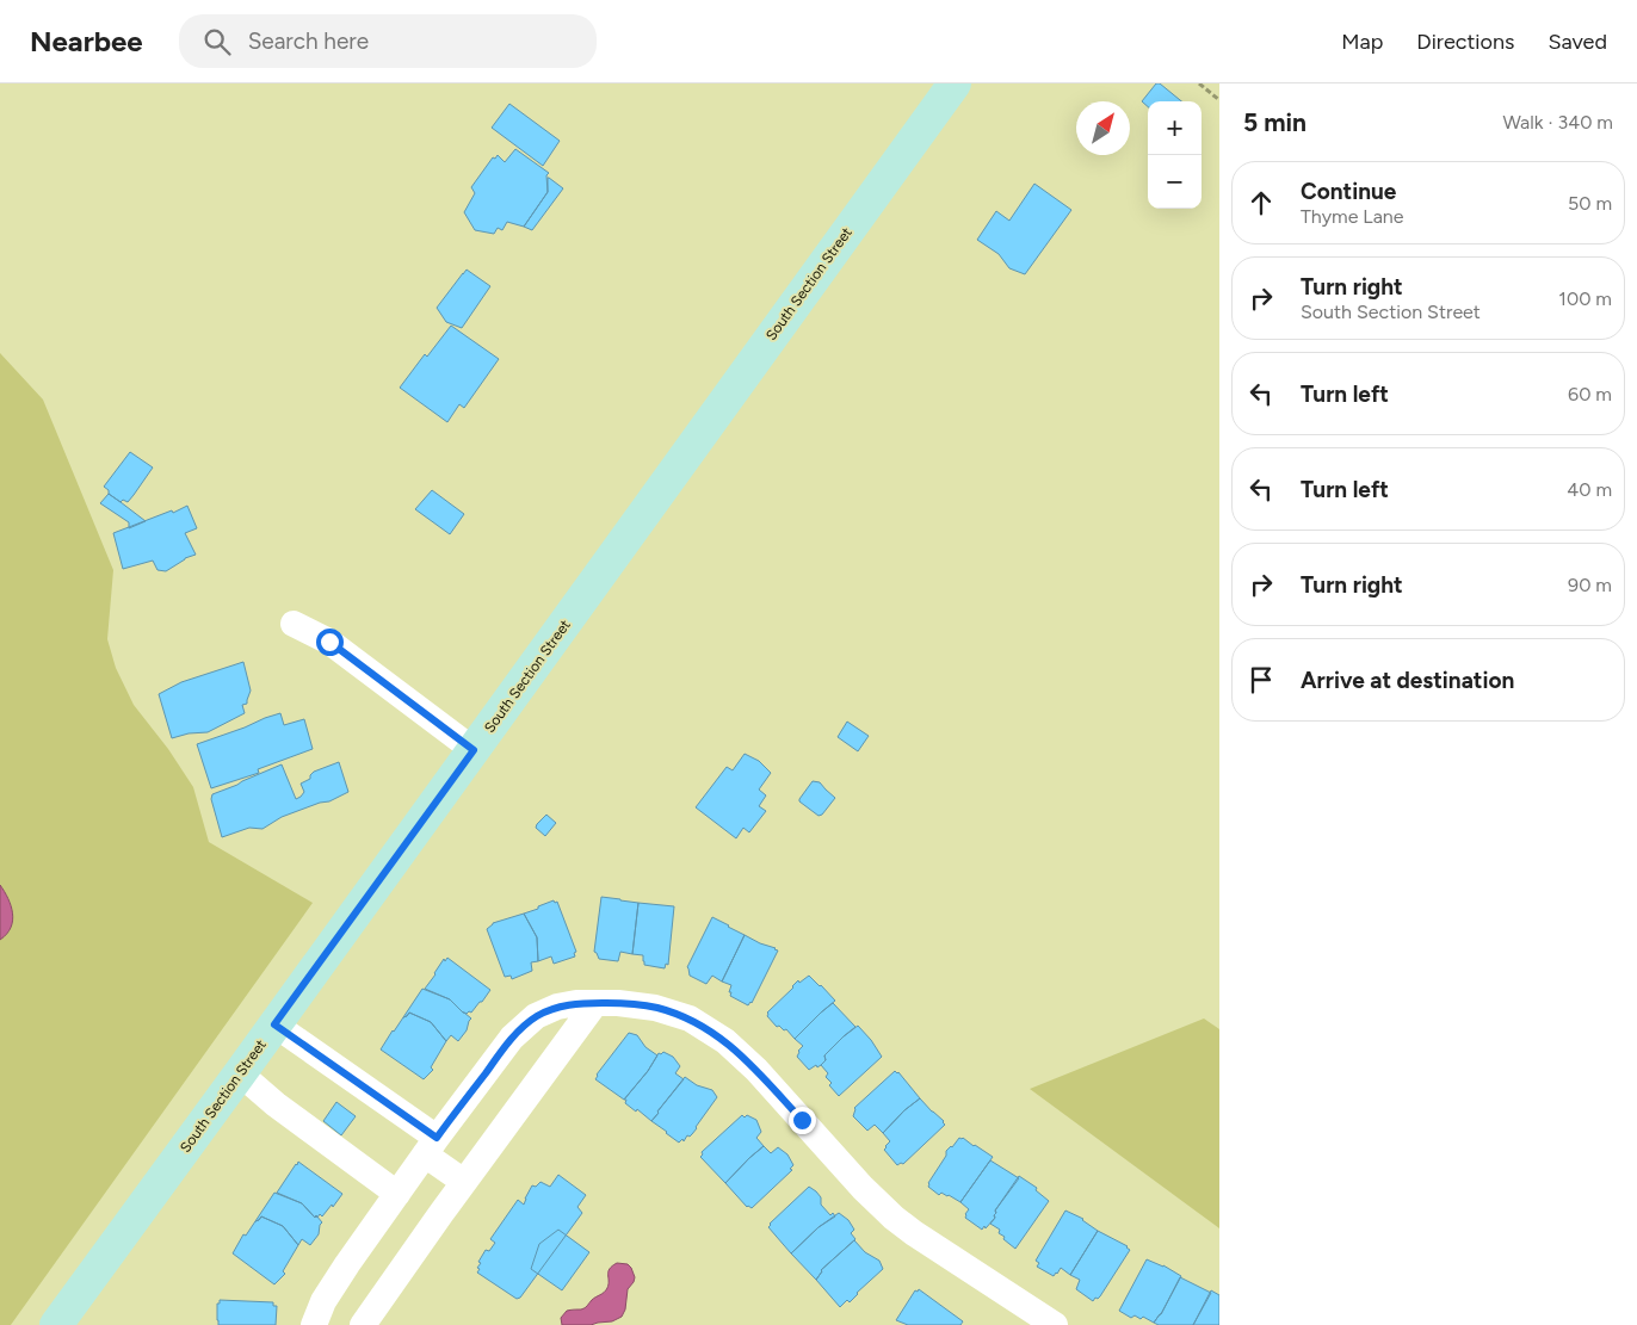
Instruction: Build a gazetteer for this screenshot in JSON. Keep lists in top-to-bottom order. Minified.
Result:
{"streets":{"street":["South Section Street"]},"north":"top right","page":{"header":"Nearbee","search":"Search here","nav":["Map","Directions","Saved"],"heading":["5 min","Walk · 340 m"],"map_buttons":["+","−"],"list":[["Continue","Thyme Lane","50 m"],["Turn right","South Section Street","100 m"],["Turn left","60 m"],["Turn left","40 m"],["Turn right","90 m"],"Arrive at destination"]}}
